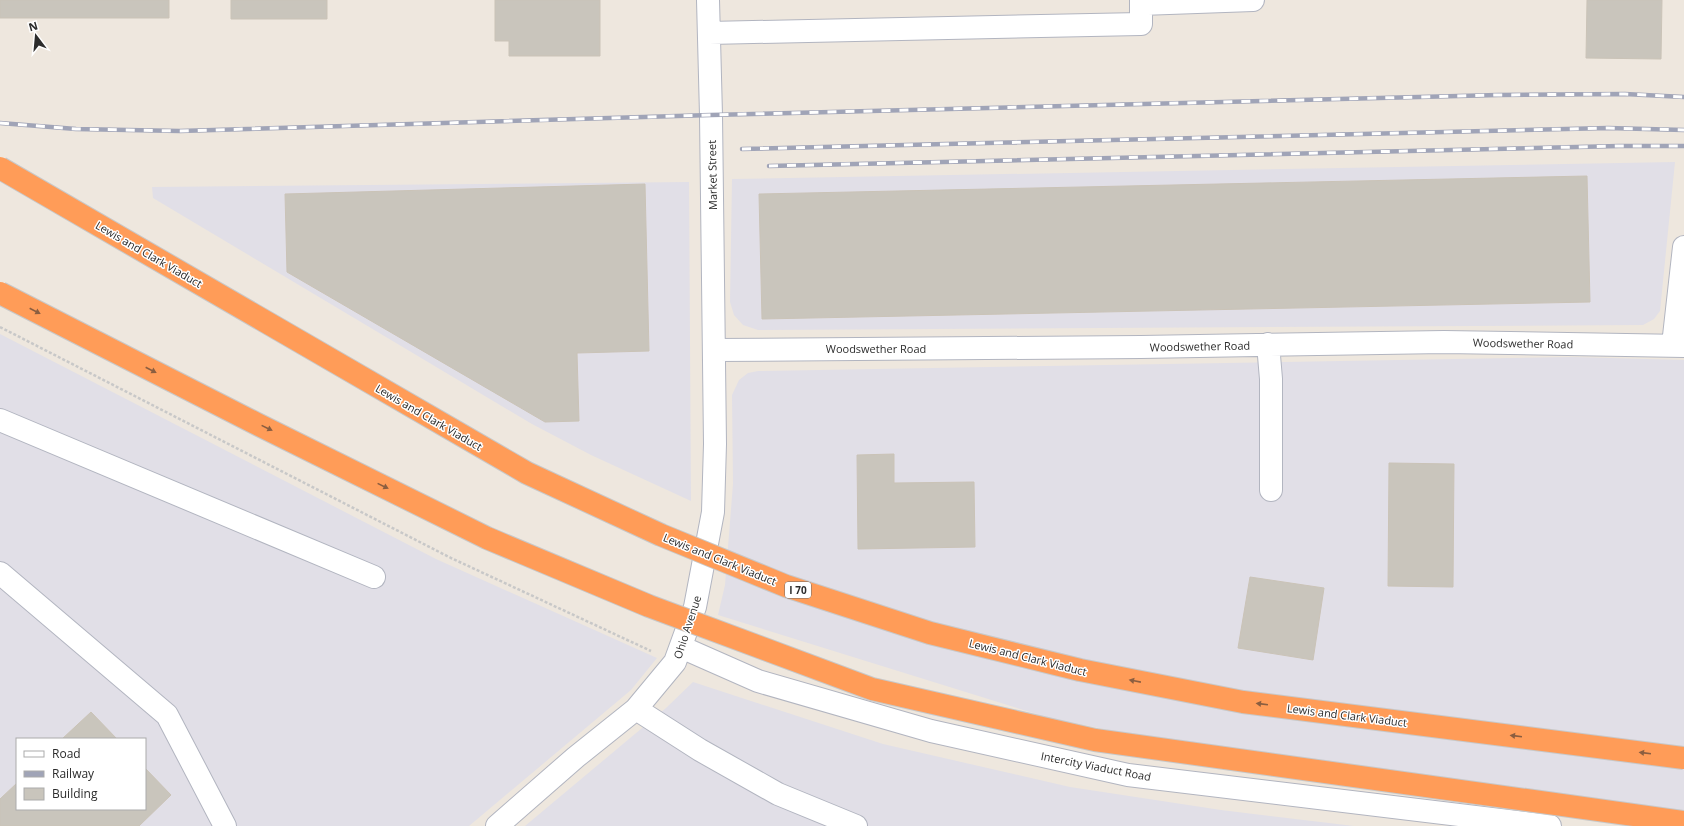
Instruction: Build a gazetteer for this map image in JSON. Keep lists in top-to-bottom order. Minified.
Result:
{"streets":{"highway":["Lewis and Clark Viaduct","I 70"],"street":["Market Street","Woodswether Road","Ohio Avenue","Intercity Viaduct Road"]},"crossings":[["Market Street","Woodswether Road"],["Market Street","Ohio Avenue"],["Woodswether Road","Ohio Avenue"],["Ohio Avenue","Intercity Viaduct Road"]],"legend":["Road","Railway","Building"],"north":"top"}
